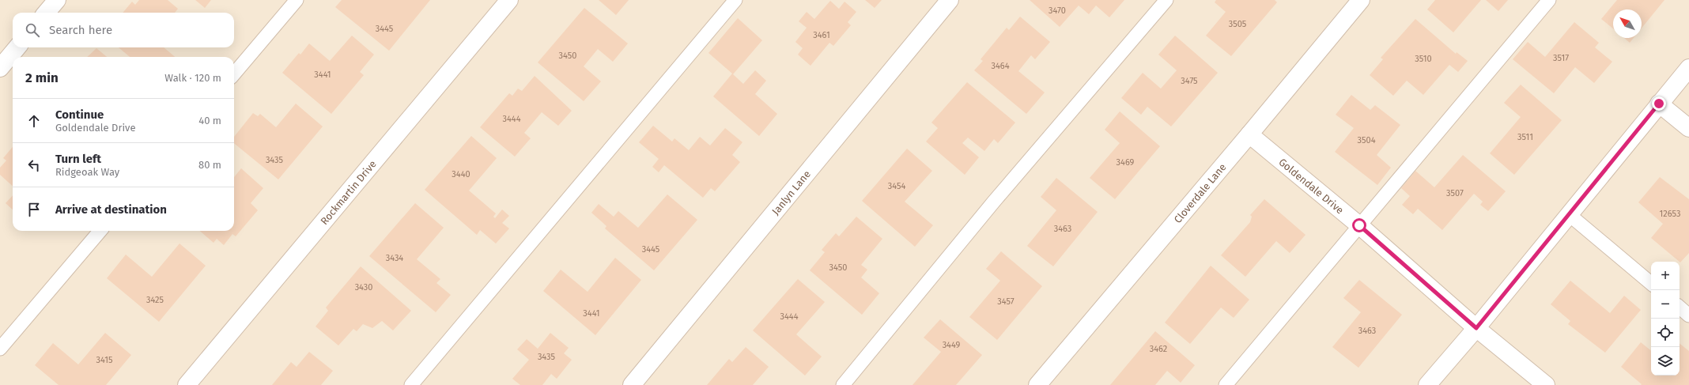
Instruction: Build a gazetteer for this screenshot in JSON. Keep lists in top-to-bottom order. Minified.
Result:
{"streets":{"street":["Goldendale Drive","Rockmartin Drive","Janlyn Lane","Cloverdale Lane"]},"crossings":[["Goldendale Drive","Cloverdale Lane"]],"house_numbers":["3470","3505","3445","3461","3450","3517","3510","3464","3441","3475","3444","3511","3504","3435","3469","3440","3454","3507","12653","3463","3445","3434","3450","3430","3425","3457","3441","3444","3463","3449","3462","3435","3415"],"north":"top left","page":{"search":"Search here","heading":["2 min","Walk · 120 m"],"list":[["Continue","Goldendale Drive","40 m"],["Turn left","Ridgeoak Way","80 m"],"Arrive at destination"],"map_buttons":["+","−"]}}
